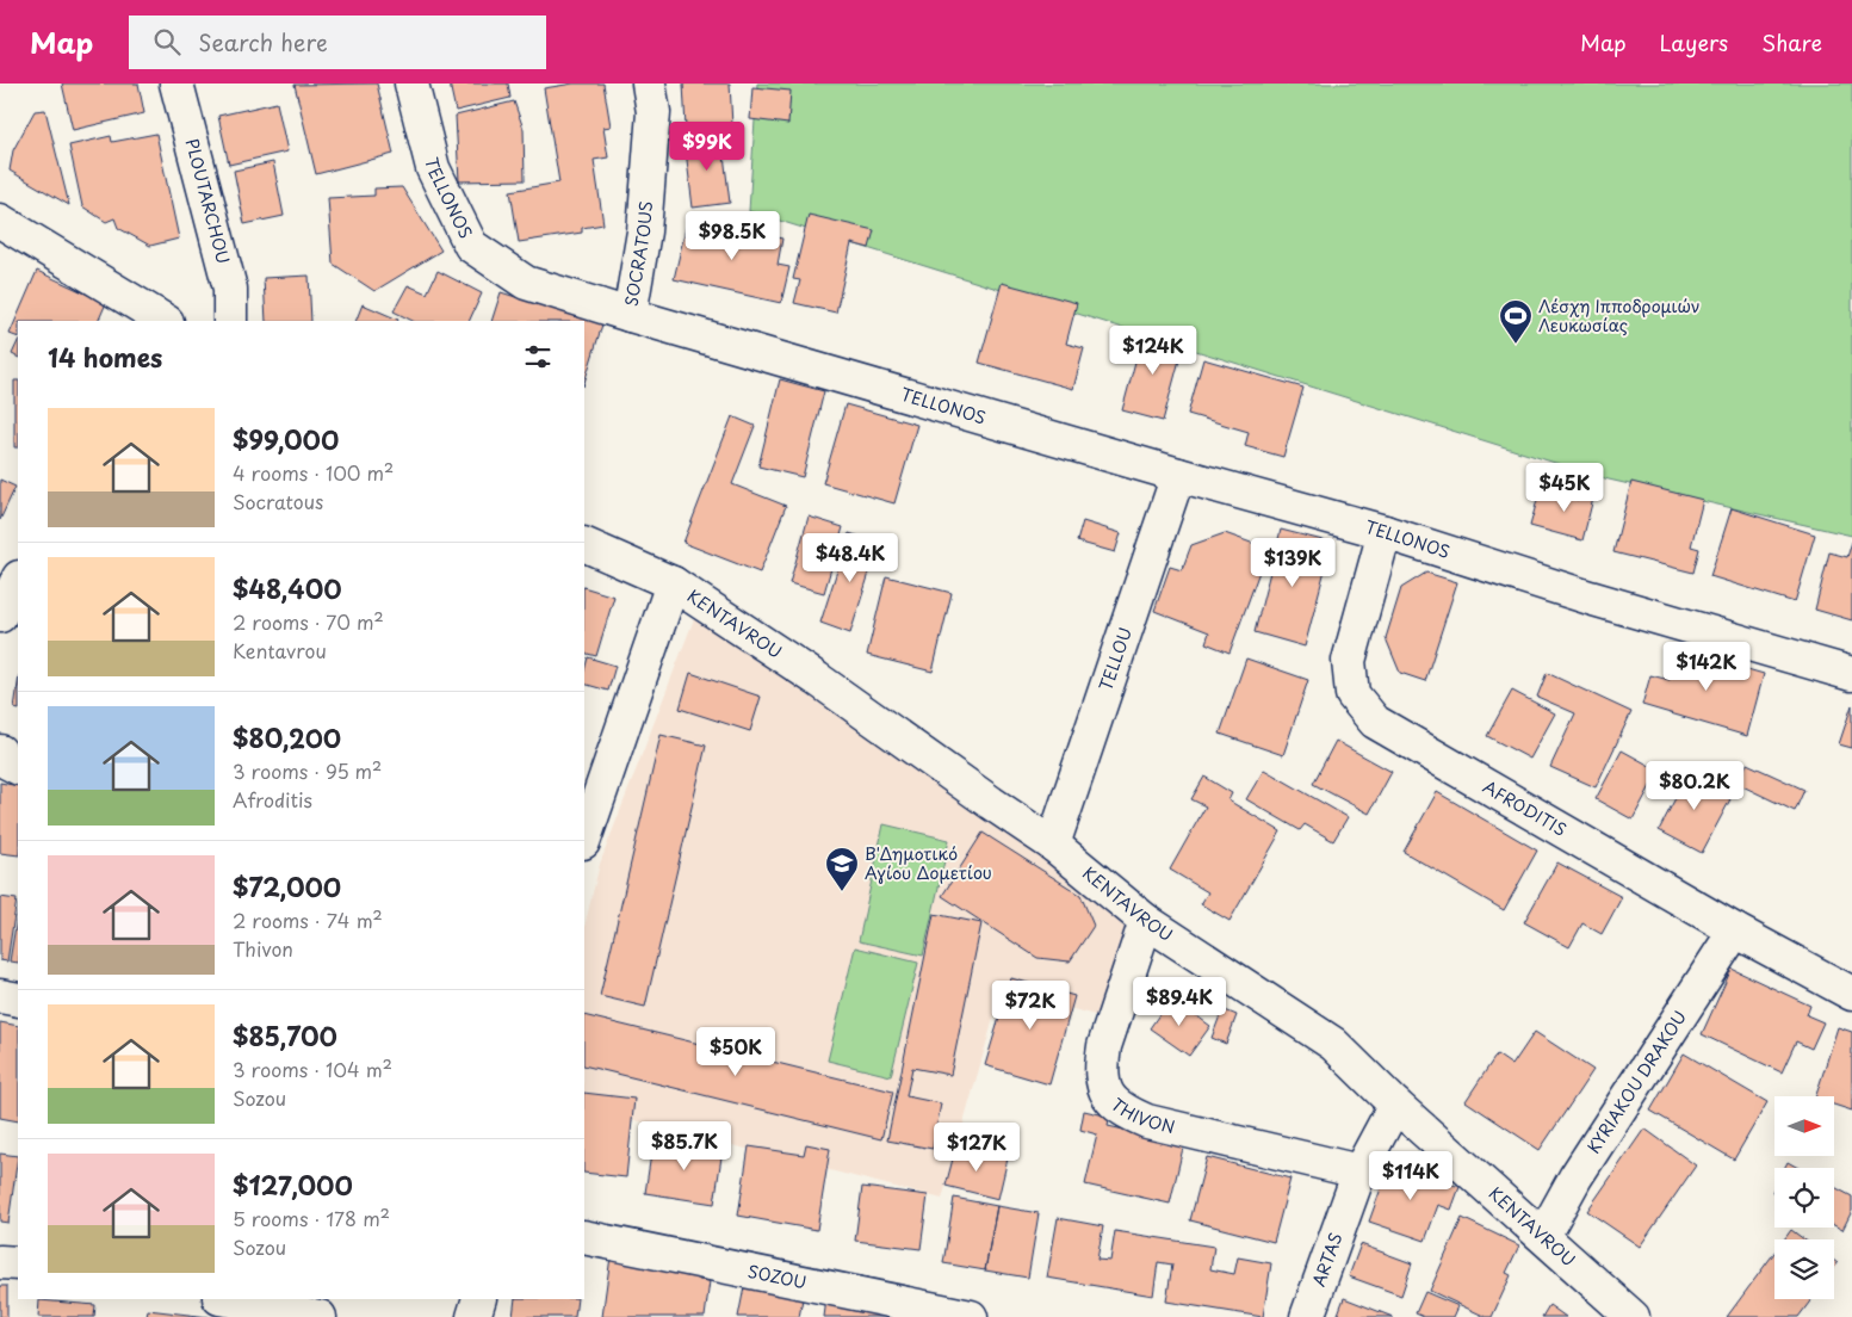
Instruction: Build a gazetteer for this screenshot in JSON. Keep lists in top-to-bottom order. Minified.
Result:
{"streets":{"street":["TELLONOS","PLOUTARCHOU","SOCRATOUS","KENTAVROU","TELLOU","AFRODITIS","KYRIAKOU DRAKOU","THIVON","ARTAS","SOZOU"]},"crossings":[["TELLONOS","SOCRATOUS"],["TELLONOS","TELLOU"],["TELLONOS","AFRODITIS"],["KENTAVROU","TELLOU"],["KENTAVROU","KYRIAKOU DRAKOU"],["KENTAVROU","THIVON"],["KENTAVROU","ARTAS"],["AFRODITIS","KYRIAKOU DRAKOU"],["THIVON","ARTAS"]],"places":{"sports":["Λέσχη Ιπποδρομιών Λευκωσίας"],"school or university":["Β'Δημοτικό Αγίου Δομετίου"]},"north":"right","page":{"header":"Map","search":"Search here","nav":["Map","Layers","Share"],"price":["$99K","$98.5K","$124K","$45K","$48.4K","$139K","$142K","$80.2K","$89.4K","$72K","$50K","$85.7K","$127K","$114K"],"heading":"14 homes","list":[{"name":"$99,000","note":"4 rooms · 100 m² · Socratous"},{"name":"$48,400","note":"2 rooms · 70 m² · Kentavrou"},{"name":"$80,200","note":"3 rooms · 95 m² · Afroditis"},{"name":"$72,000","note":"2 rooms · 74 m² · Thivon"},{"name":"$85,700","note":"3 rooms · 104 m² · Sozou"},{"name":"$127,000","note":"5 rooms · 178 m² · Sozou"}]}}
